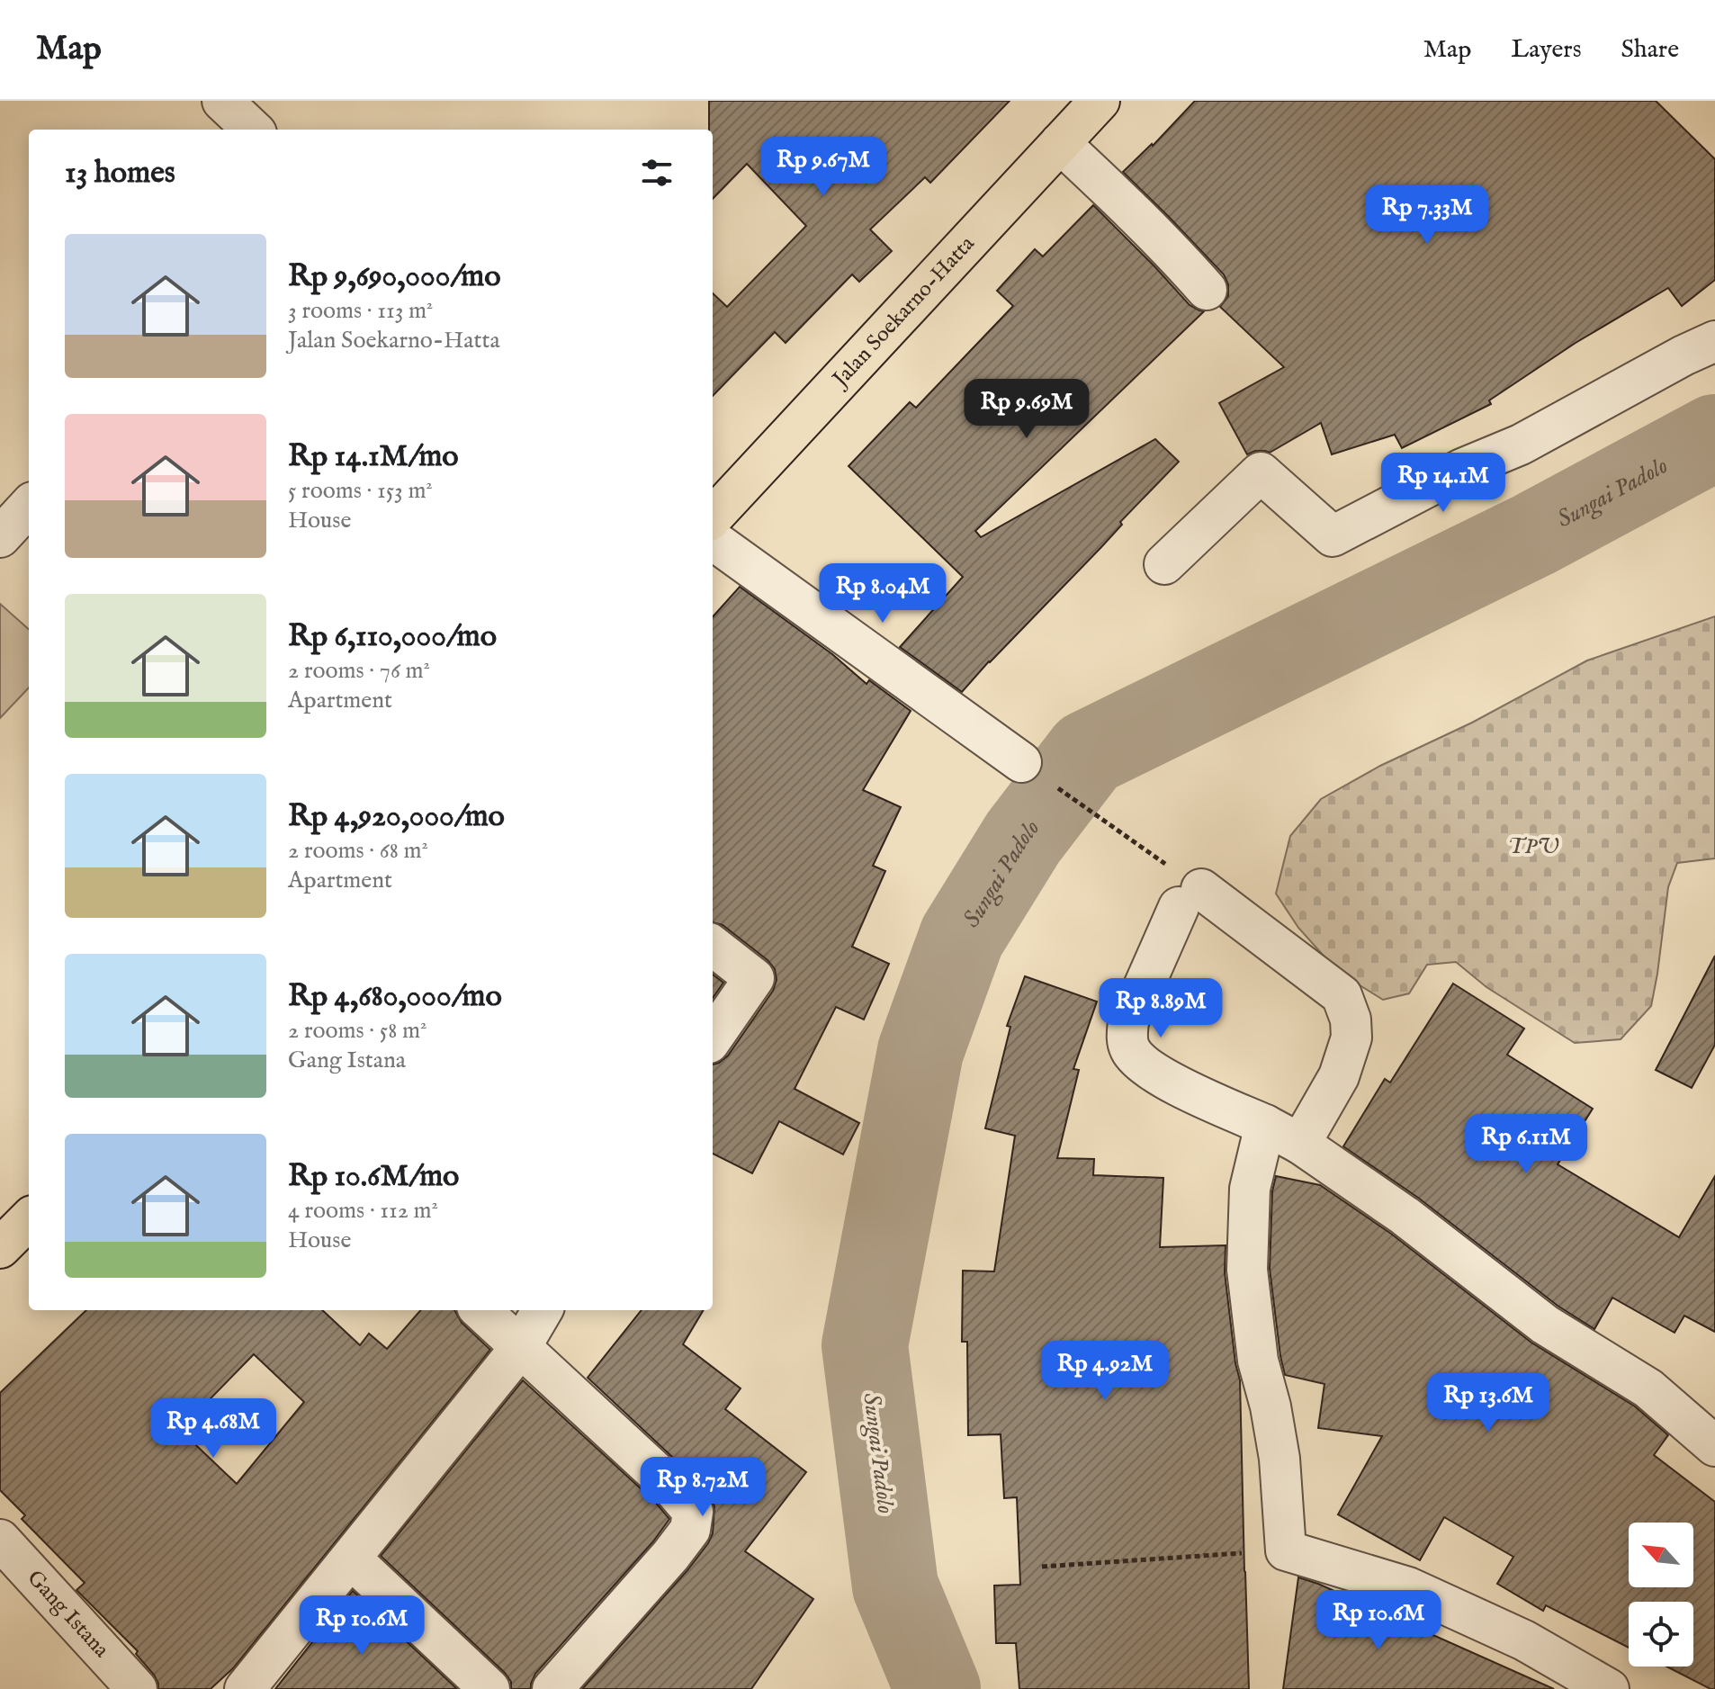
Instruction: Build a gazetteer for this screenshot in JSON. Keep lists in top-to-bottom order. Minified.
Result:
{"streets":{"highway":["Jalan Soekarno-Hatta"],"street":["Gang Istana"]},"water":["Sungai Padolo"],"parks":["TPU"],"north":"top left","page":{"header":"Map","nav":["Map","Layers","Share"],"heading":"13 homes","price":["Rp 9.67M","Rp 7.33M","Rp 9.69M","Rp 14.1M","Rp 8.04M","Rp 8.89M","Rp 6.11M","Rp 4.92M","Rp 13.6M","Rp 4.68M","Rp 8.72M","Rp 10.6M","Rp 10.6M"],"list":[{"name":"Rp 9,690,000/mo","note":"3 rooms · 113 m² · Jalan Soekarno-Hatta"},{"name":"Rp 14.1M/mo","note":"5 rooms · 153 m² · House"},{"name":"Rp 6,110,000/mo","note":"2 rooms · 76 m² · Apartment"},{"name":"Rp 4,920,000/mo","note":"2 rooms · 68 m² · Apartment"},{"name":"Rp 4,680,000/mo","note":"2 rooms · 58 m² · Gang Istana"},{"name":"Rp 10.6M/mo","note":"4 rooms · 112 m² · House"}]}}
